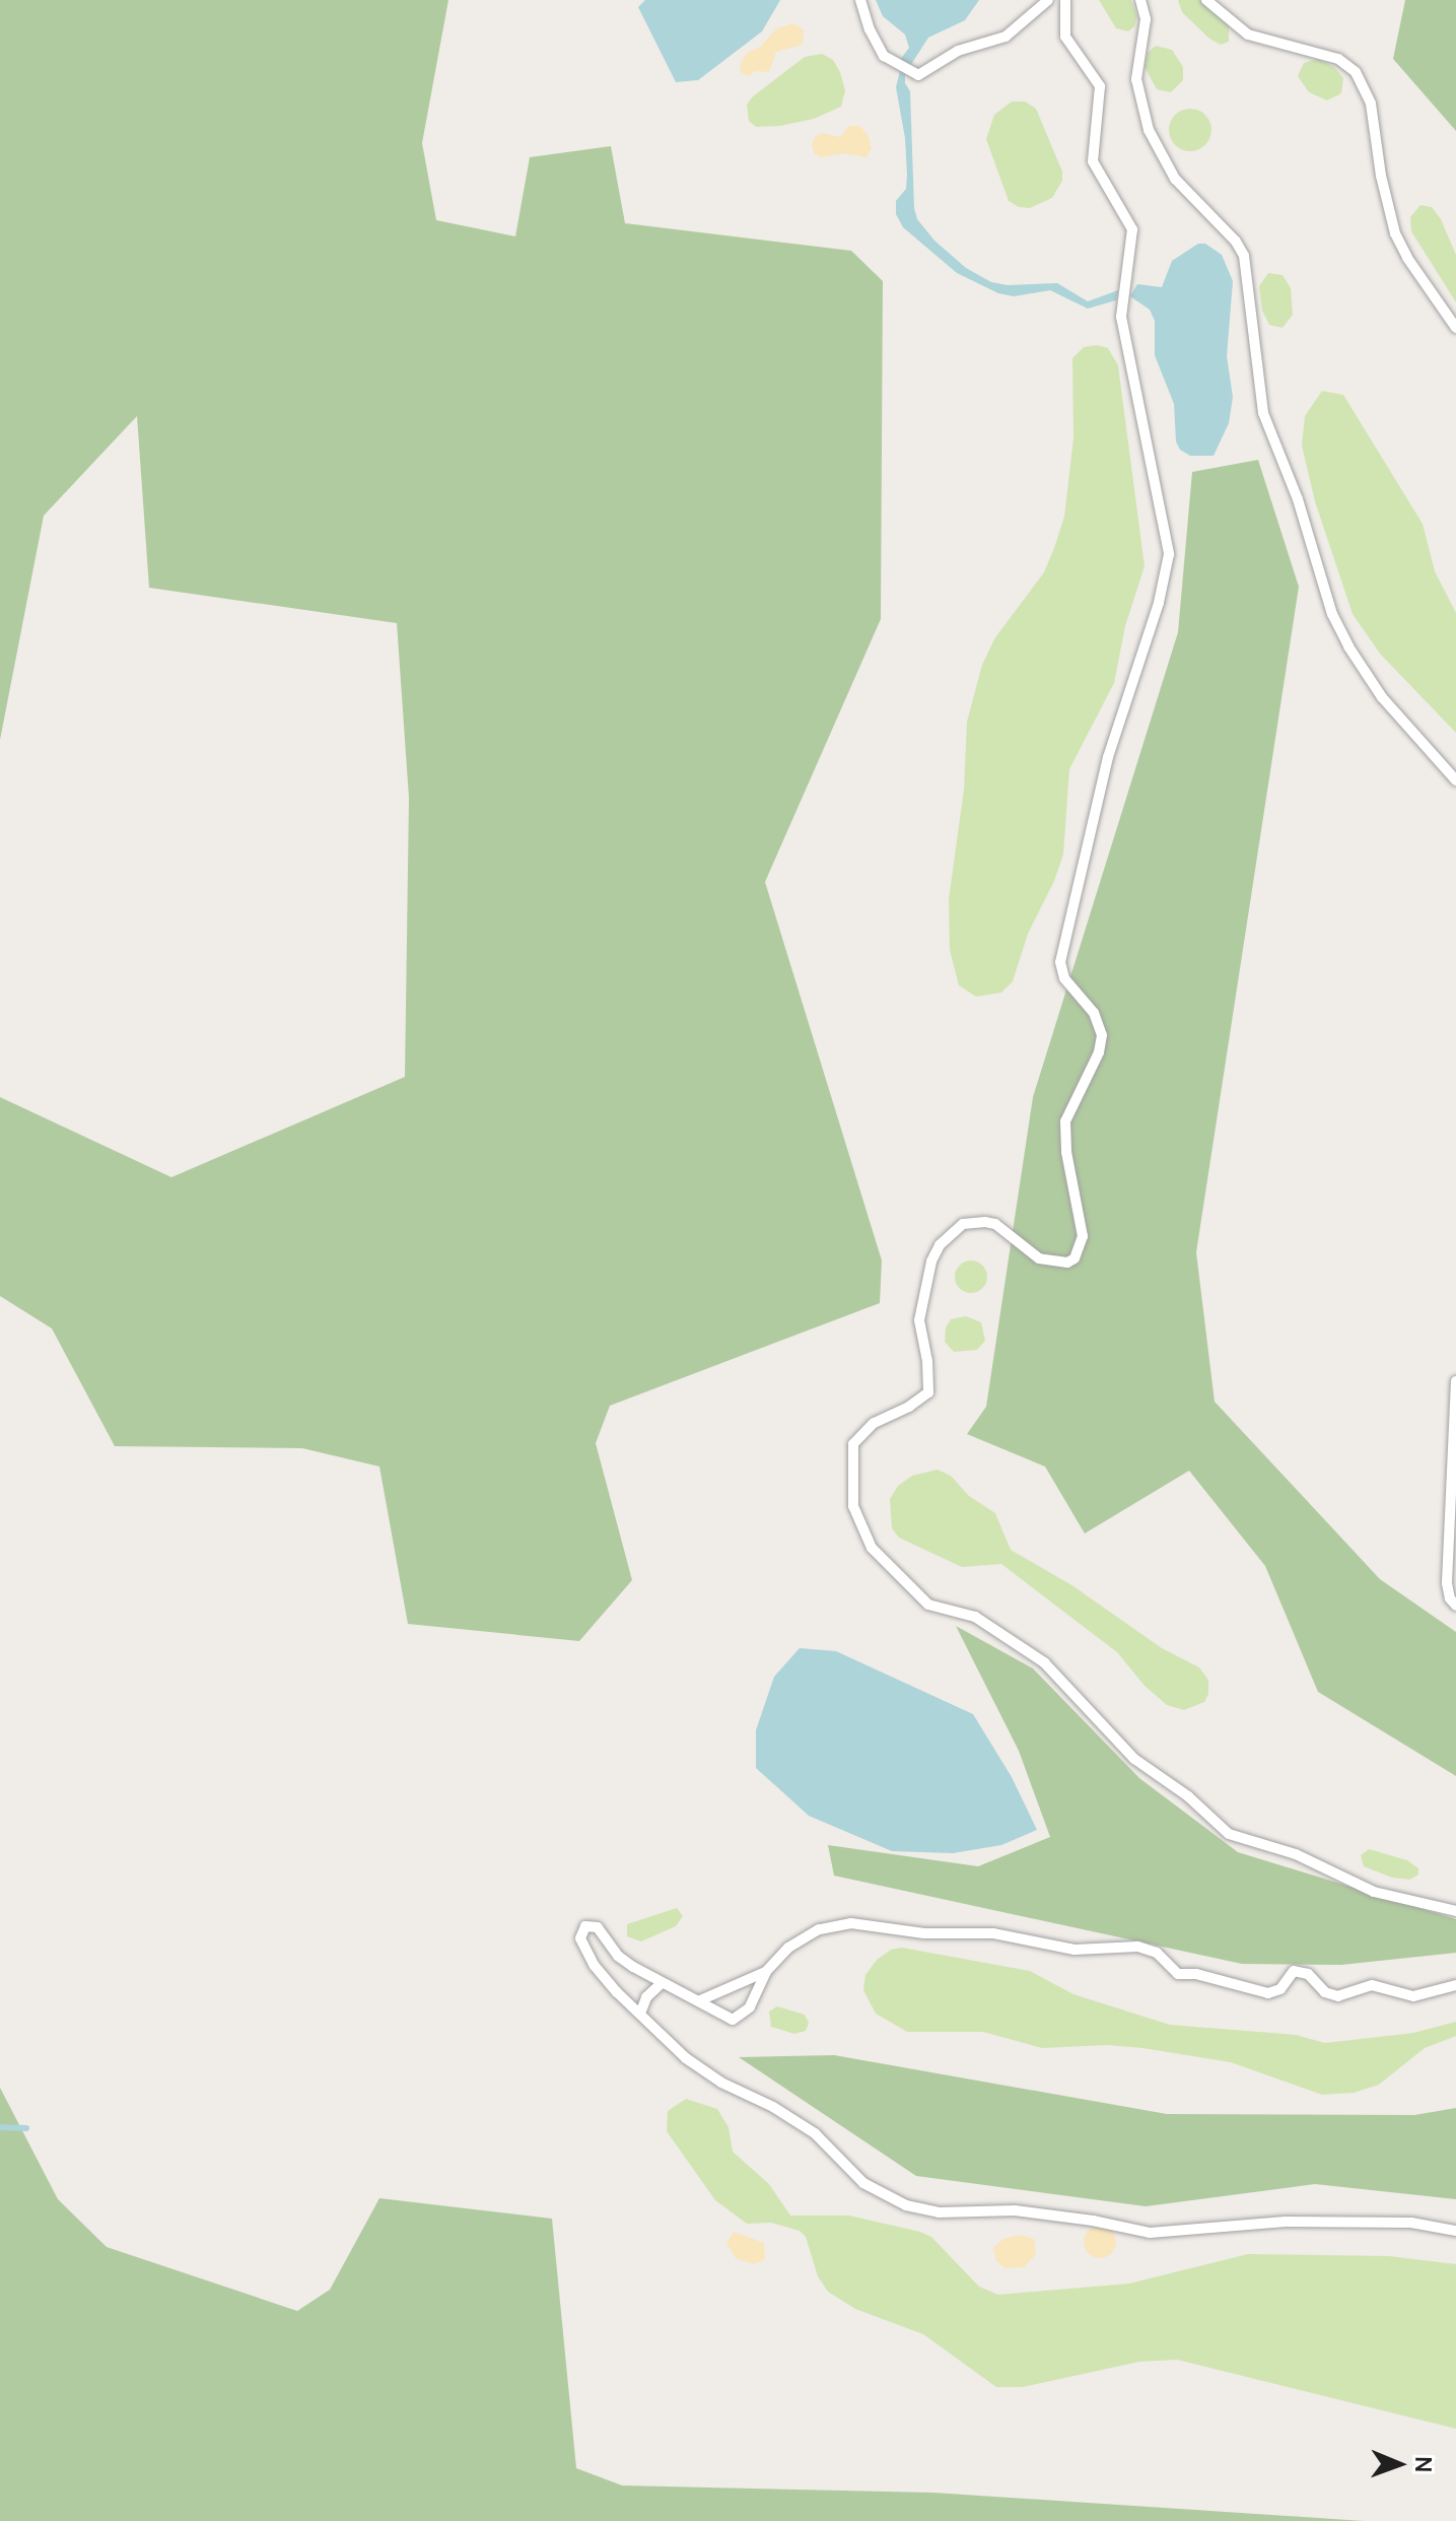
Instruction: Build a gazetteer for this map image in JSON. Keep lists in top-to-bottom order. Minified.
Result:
{"north":"right"}
